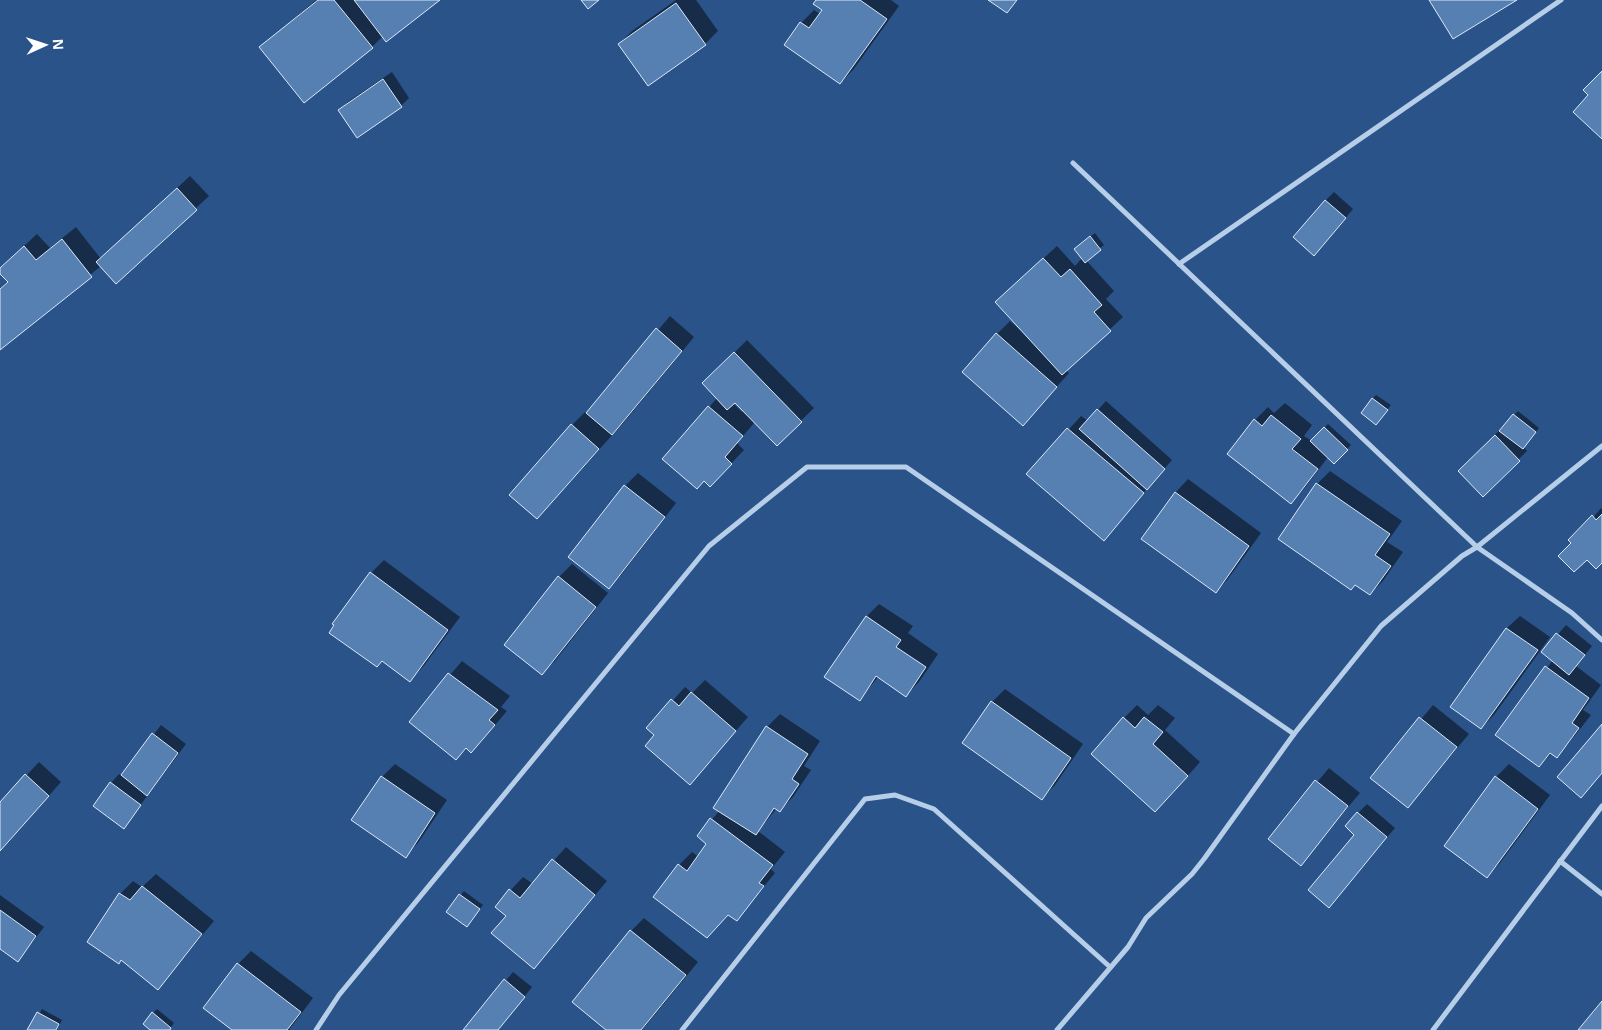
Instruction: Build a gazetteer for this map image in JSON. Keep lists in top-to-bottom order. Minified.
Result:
{"north":"right"}
